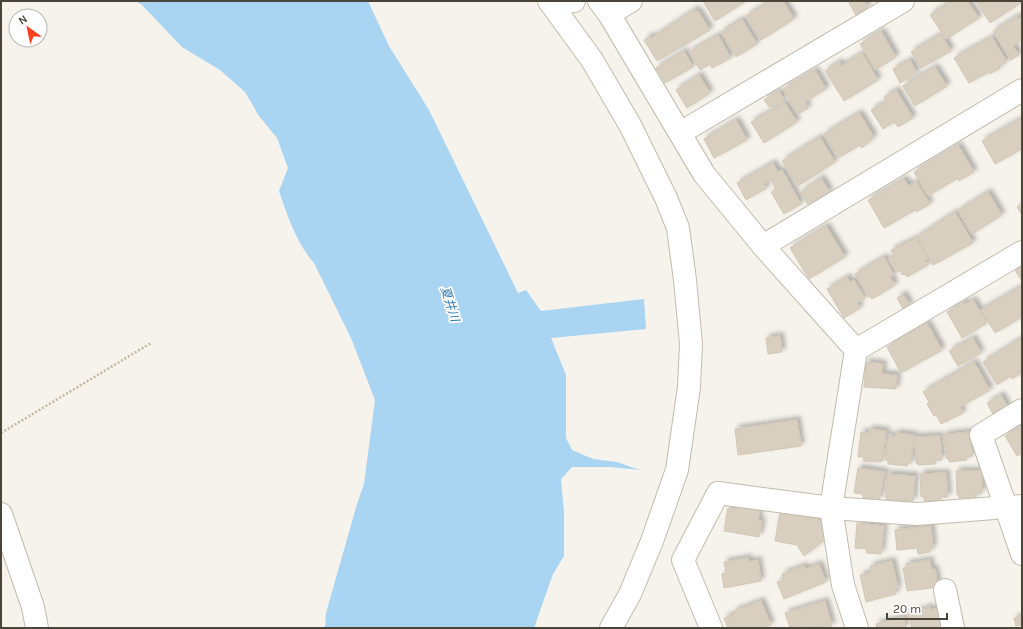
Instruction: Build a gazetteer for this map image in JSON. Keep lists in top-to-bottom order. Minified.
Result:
{"water":["夏井川"],"scale_bar":"20 m","north":"top left"}
